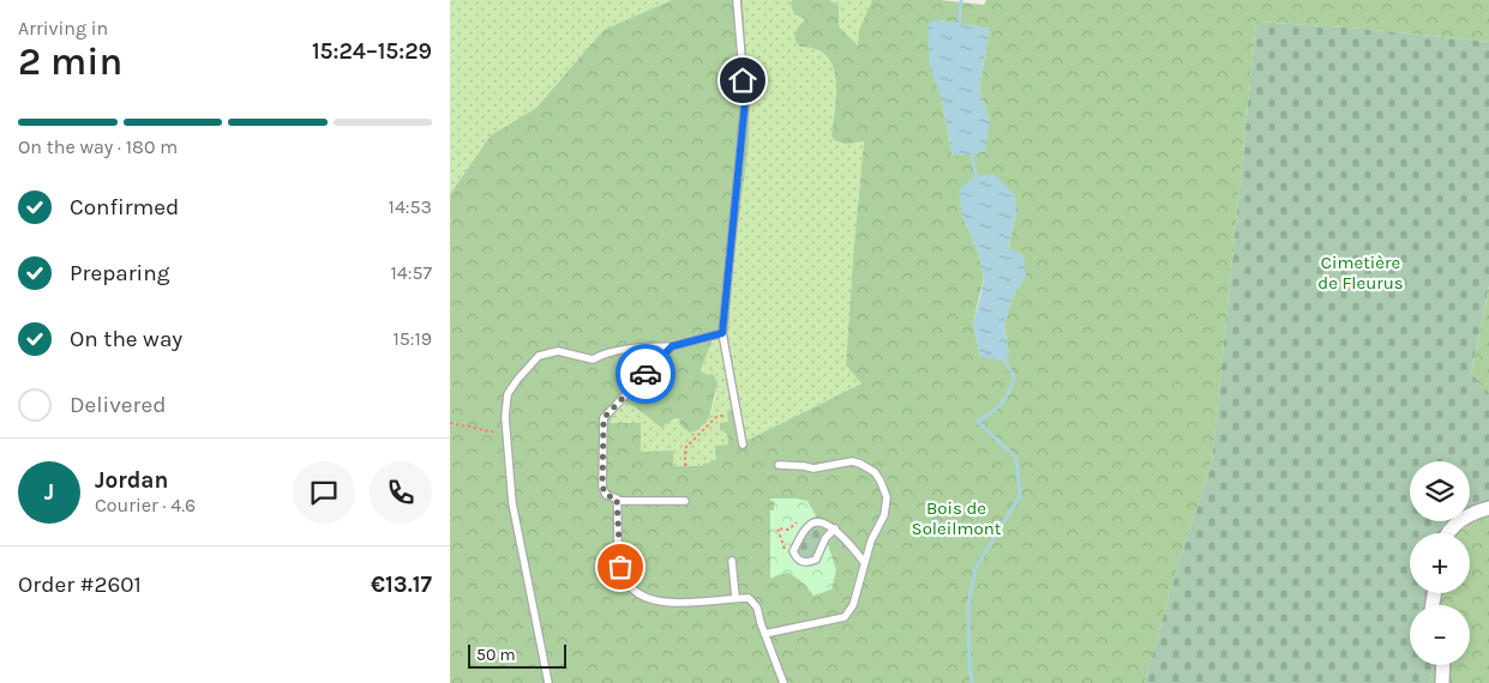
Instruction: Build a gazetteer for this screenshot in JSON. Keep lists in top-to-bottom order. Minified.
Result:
{"parks":["Cimetière de Fleurus","Bois de Soleilmont"],"scale_bar":"50 m","page":{"heading":["2 min","Arriving in","15:24–15:29"],"panel":["Jordan","Courier · 4.6","Order #2601","€13.17"],"bar":"On the way · 180 m","list":[["Confirmed","14:53"],["Preparing","14:57"],["On the way","15:19"],"Delivered"],"round":"J","map_buttons":["+","−"],"scale":"50 m"}}
